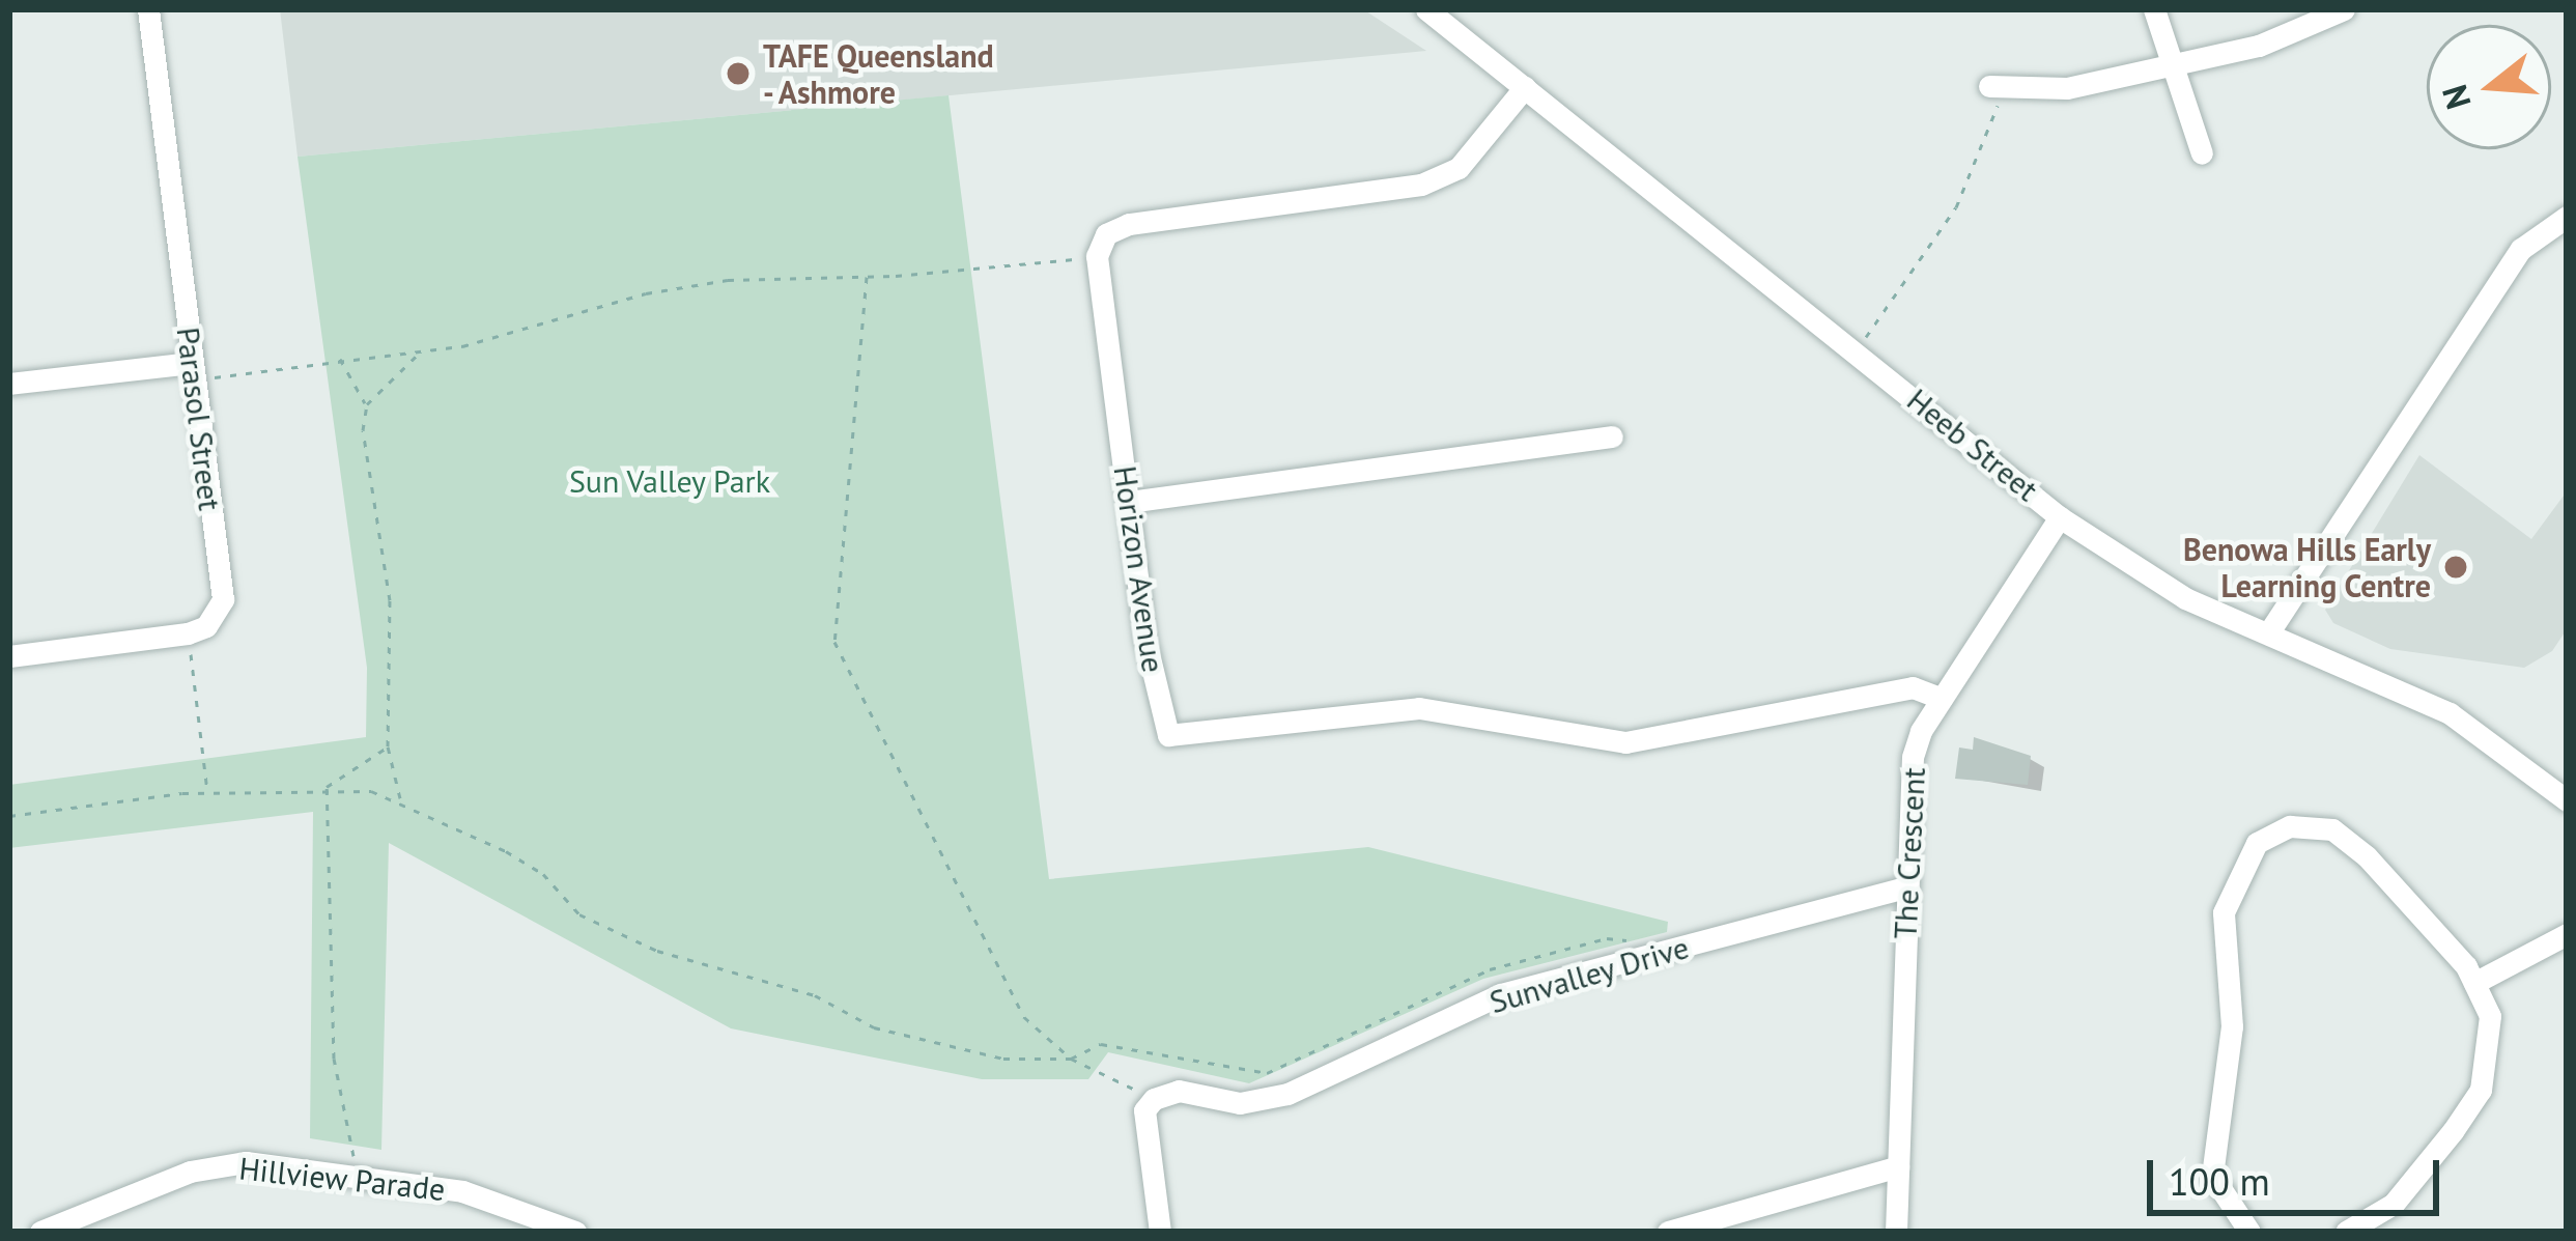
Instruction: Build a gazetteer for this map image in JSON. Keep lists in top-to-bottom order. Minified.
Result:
{"streets":{"street":["Parasol Street","Heeb Street","Horizon Avenue","The Crescent","Sunvalley Drive","Hillview Parade"]},"crossings":[["Heeb Street","The Crescent"],["Horizon Avenue","The Crescent"],["The Crescent","Sunvalley Drive"]],"parks":["Sun Valley Park"],"places":["TAFE Queensland - Ashmore","Benowa Hills Early Learning Centre"],"scale_bar":"100 m","north":"left"}
